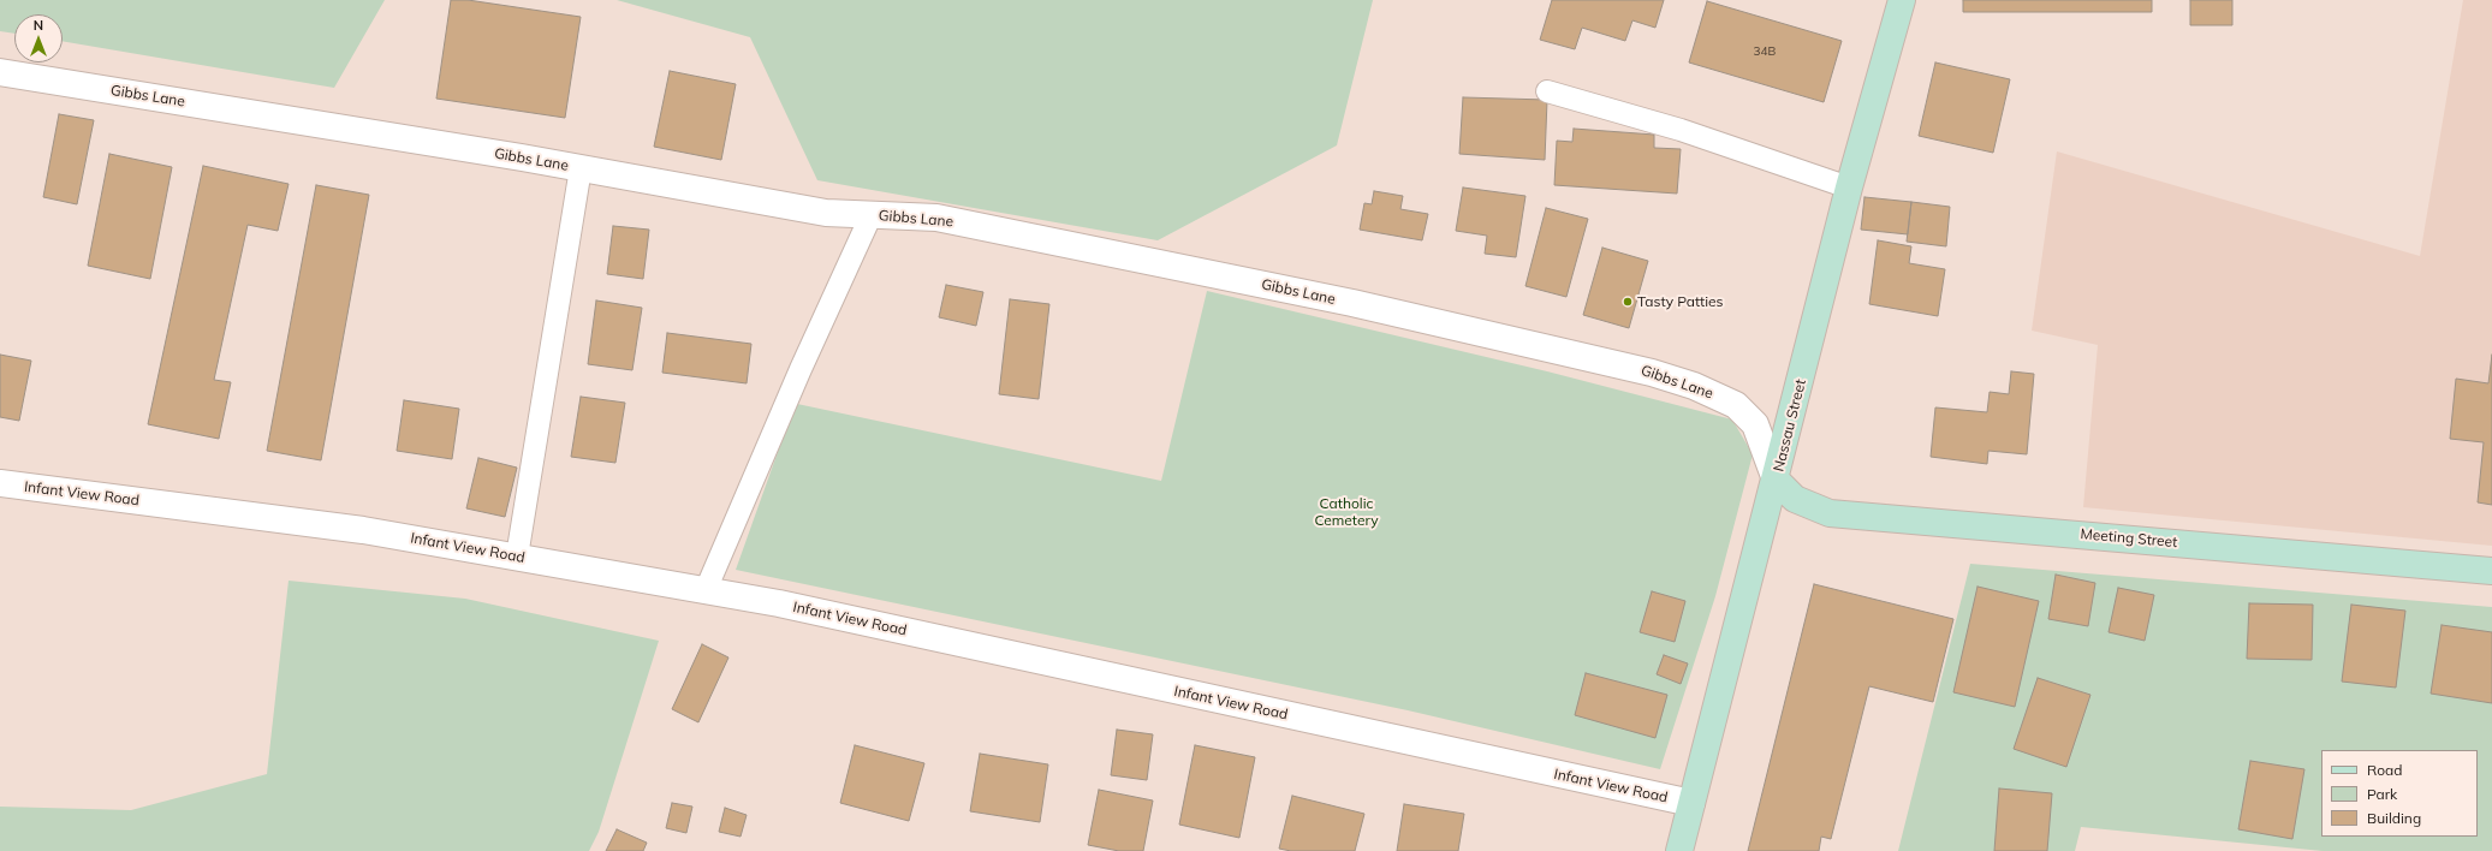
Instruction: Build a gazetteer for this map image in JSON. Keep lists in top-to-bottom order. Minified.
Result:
{"streets":{"main road":["Nassau Street","Meeting Street"],"street":["Gibbs Lane","Infant View Road"]},"crossings":[["Gibbs Lane","Nassau Street"],["Gibbs Lane","Meeting Street"],["Nassau Street","Infant View Road"],["Nassau Street","Meeting Street"]],"parks":["Catholic Cemetery"],"places":["Tasty Patties"],"house_numbers":["34B"],"legend":["Road","Park","Building"],"north":"top"}
